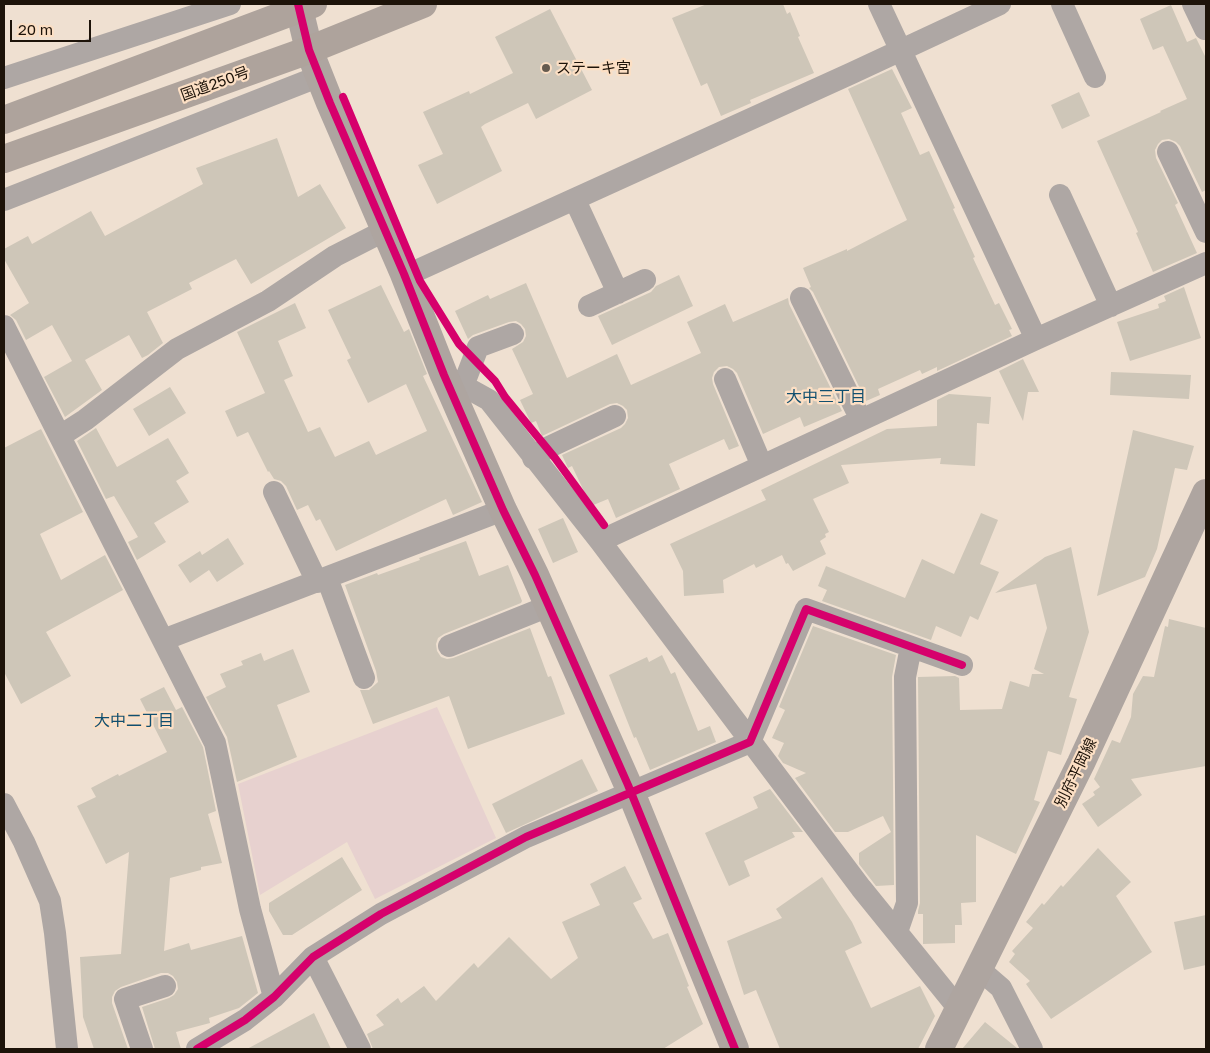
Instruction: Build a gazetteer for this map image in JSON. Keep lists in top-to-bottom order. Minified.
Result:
{"streets":{"highway":["国道250号"],"street":["別府平岡線"]},"districts":["大中三丁目","大中二丁目"],"places":["ステーキ宮"],"scale_bar":"20 m"}
